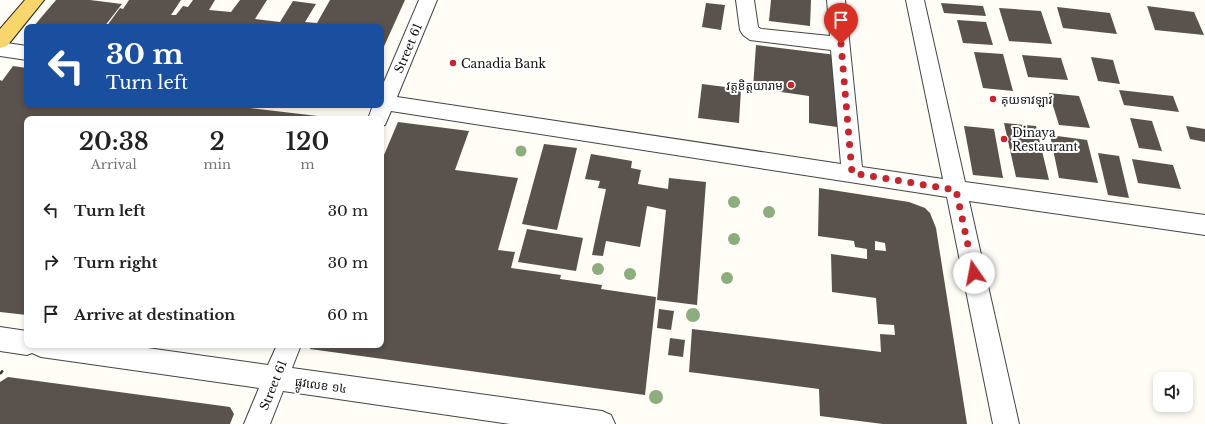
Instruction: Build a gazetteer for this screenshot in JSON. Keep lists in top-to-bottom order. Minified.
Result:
{"streets":{"street":["Street 61","ផ្លូវលេខ ១៤"]},"crossings":[["Street 61","ផ្លូវលេខ ១៤"]],"places":["Canadia Bank","វត្តខិត្តយារាម","គុយទាវឡាវ","Dinaya Restaurant"],"page":{"turn":["30 m","Turn left"],"eta":["20:38","Arrival","2","min","120","m"],"list":[{"name":"Turn left","value":"30 m"},{"name":"Turn right","value":"30 m"},{"name":"Arrive at destination","value":"60 m"}]}}
